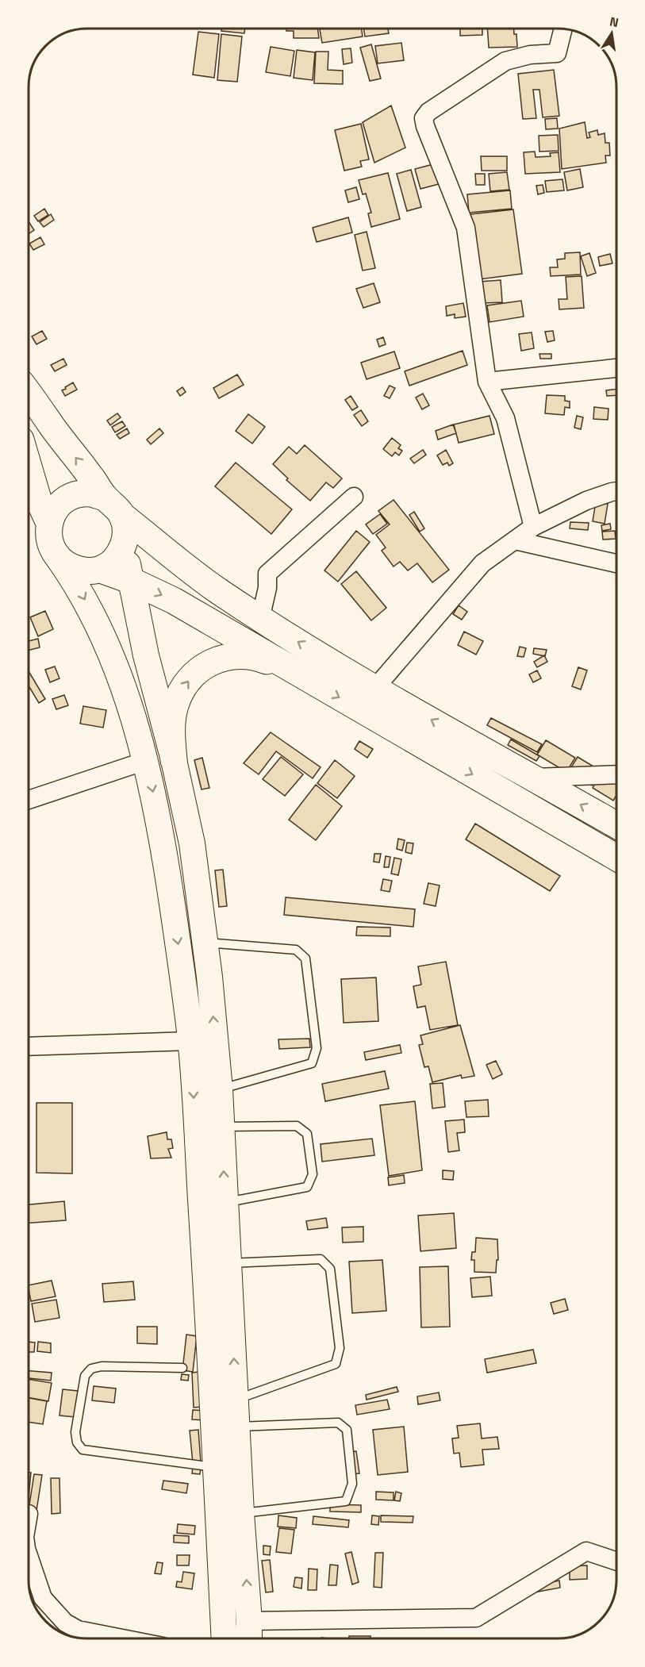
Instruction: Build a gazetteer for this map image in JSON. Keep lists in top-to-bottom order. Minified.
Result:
{"north":"top"}
